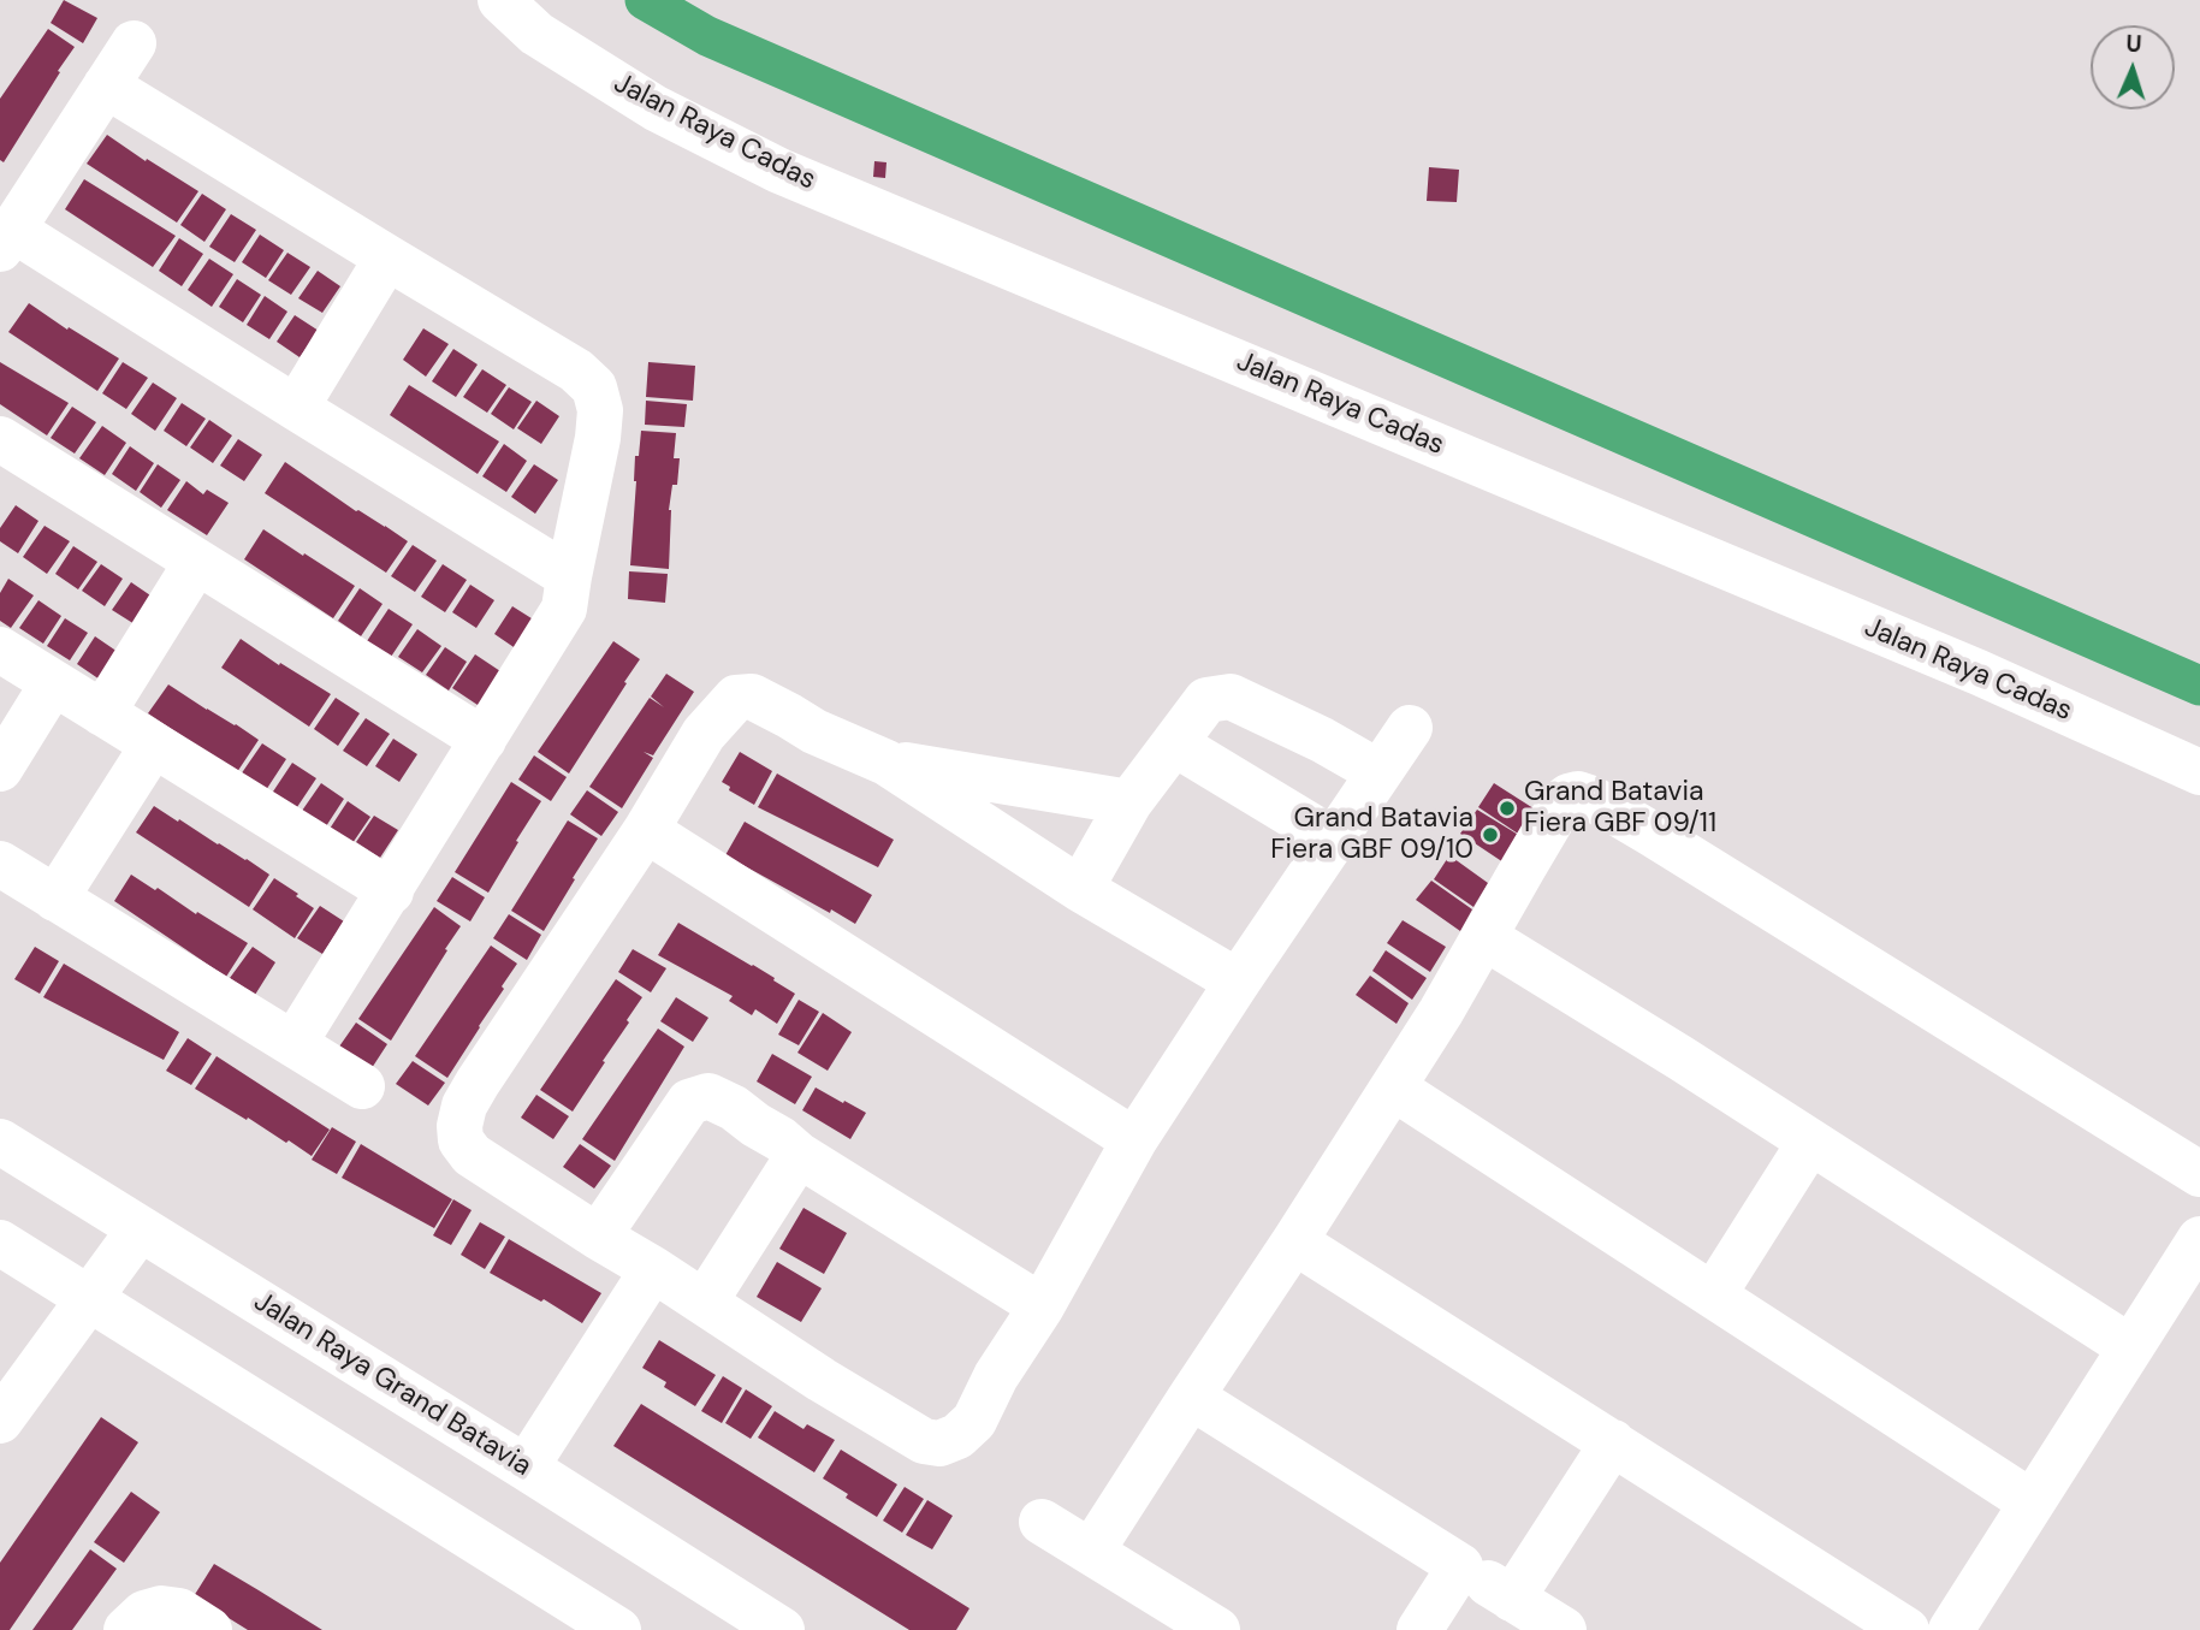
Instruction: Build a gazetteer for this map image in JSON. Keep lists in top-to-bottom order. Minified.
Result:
{"streets":{"street":["Jalan Raya Cadas","Jalan Raya Grand Batavia"]},"places":["Grand Batavia Fiera GBF 09/11","Grand Batavia Fiera GBF 09/10"],"north":"top"}
